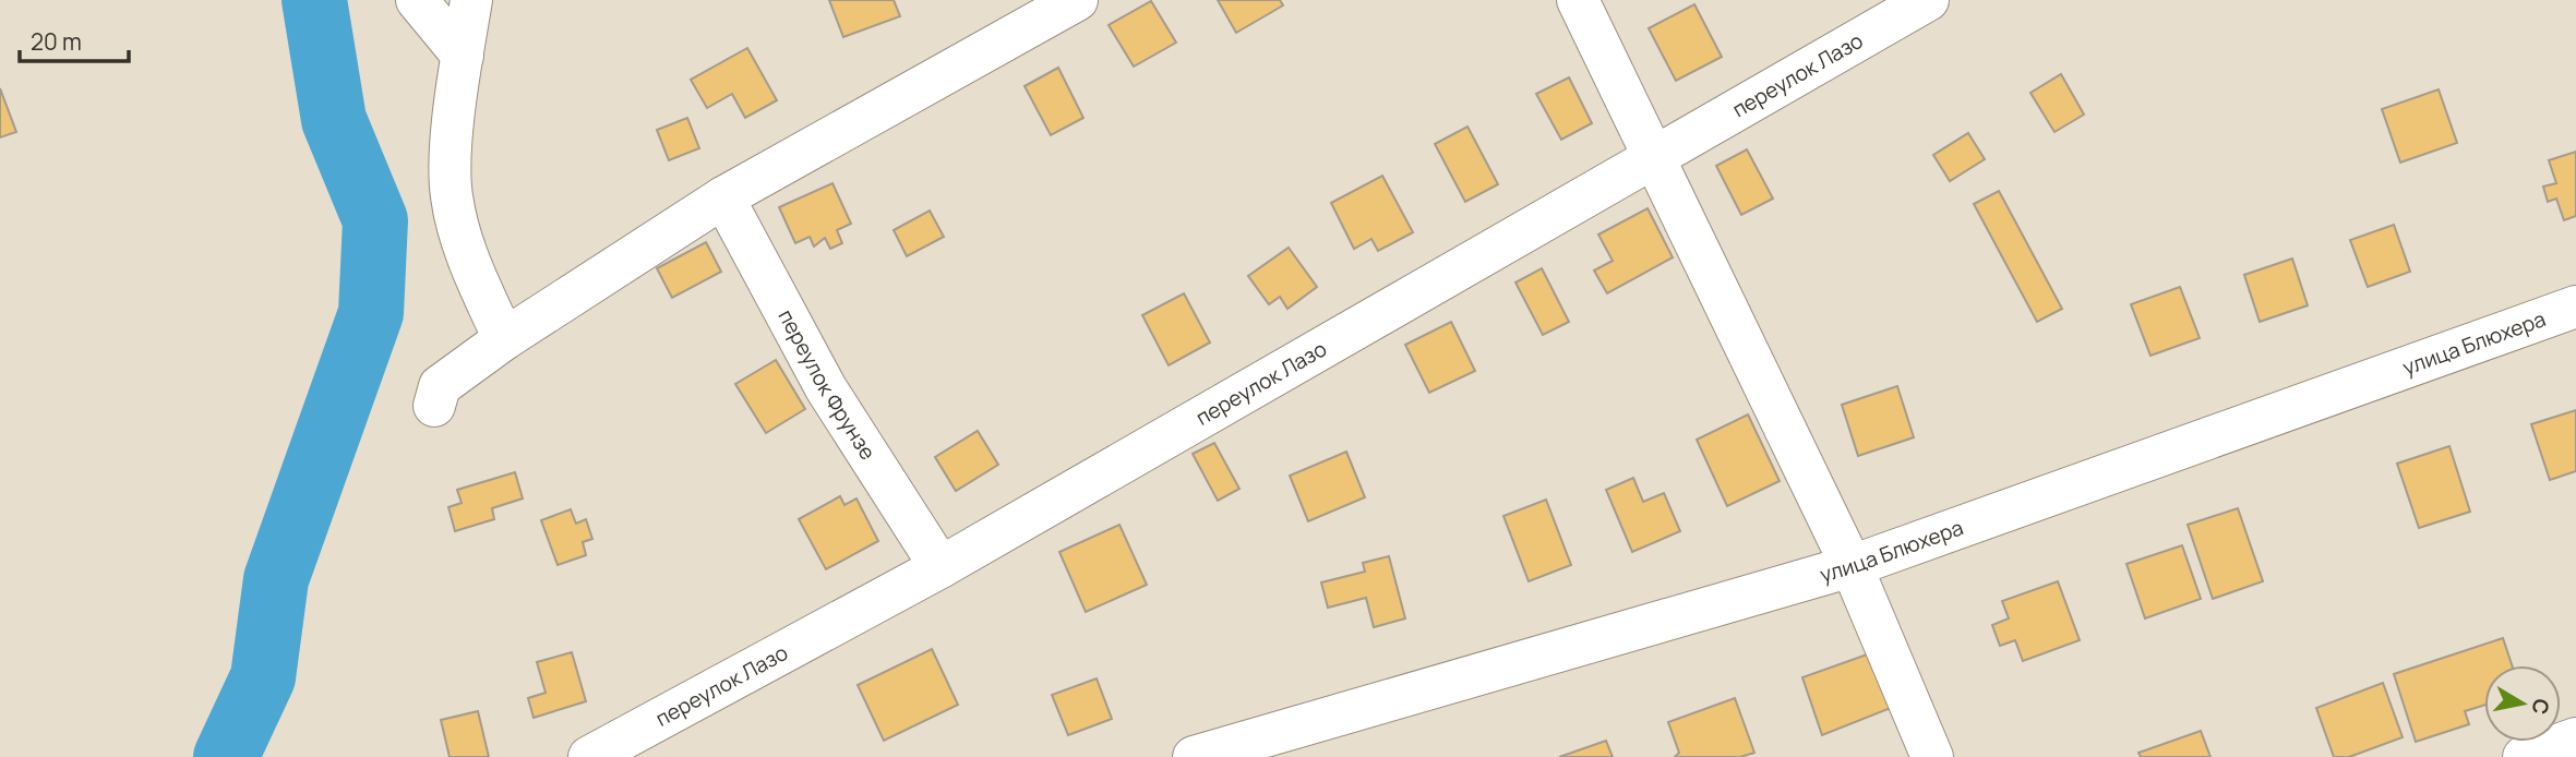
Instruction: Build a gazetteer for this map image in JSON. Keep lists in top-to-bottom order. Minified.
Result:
{"streets":{"street":["переулок Лазо","улица Блюхера","переулок Фрунзе"]},"crossings":[["переулок Лазо","переулок Фрунзе"]],"scale_bar":"20 m","north":"right"}
